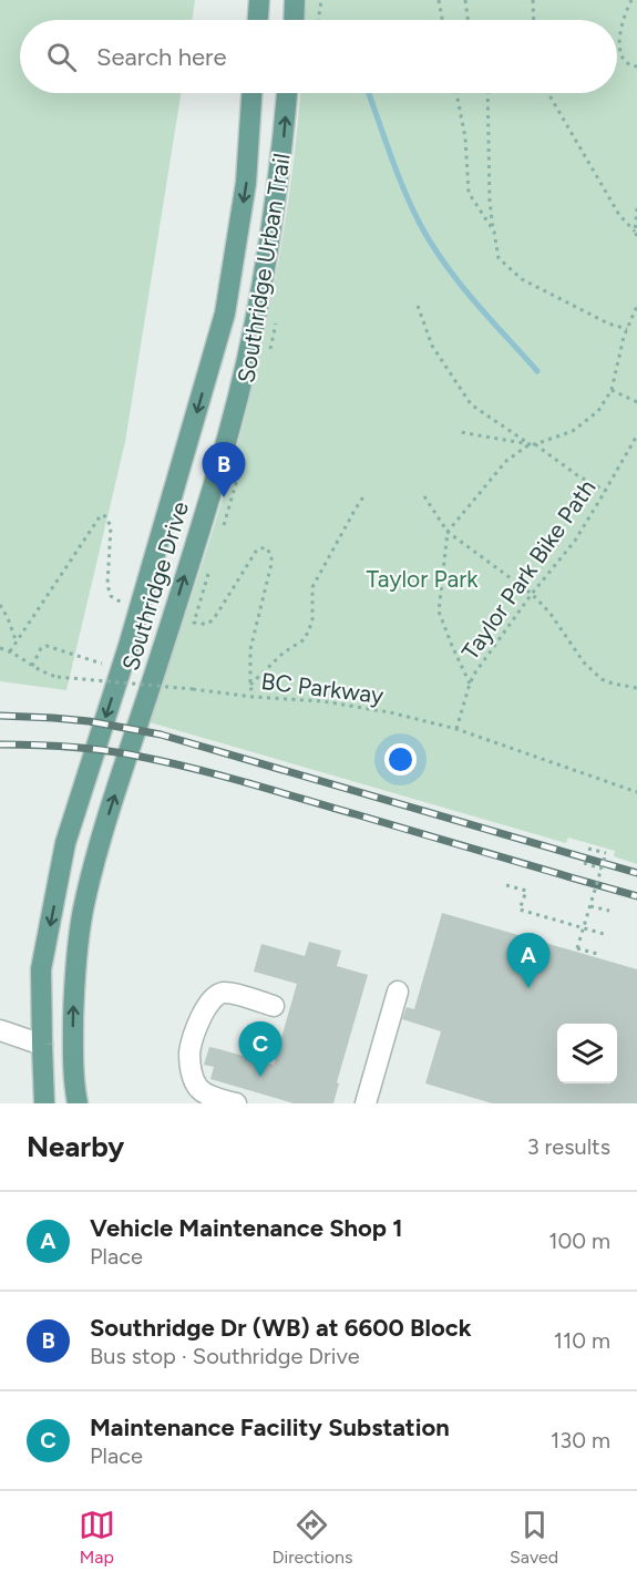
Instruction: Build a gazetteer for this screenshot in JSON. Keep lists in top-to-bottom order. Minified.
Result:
{"streets":{"main road":["Southridge Drive"],"path":["Southridge Urban Trail","Taylor Park Bike Path","BC Parkway"]},"crossings":[["Taylor Park Bike Path","BC Parkway"]],"parks":["Taylor Park"],"page":{"search":"Search here","pins":["B","A","C"],"heading":["Nearby","3 results"],"list":[{"mark":"A","name":"Vehicle Maintenance Shop 1","note":"Place","value":"100 m"},{"mark":"B","name":"Southridge Dr (WB) at 6600 Block","note":"Bus stop · Southridge Drive","value":"110 m"},{"mark":"C","name":"Maintenance Facility Substation","note":"Place","value":"130 m"}],"nav":["Map","Directions","Saved"]}}
